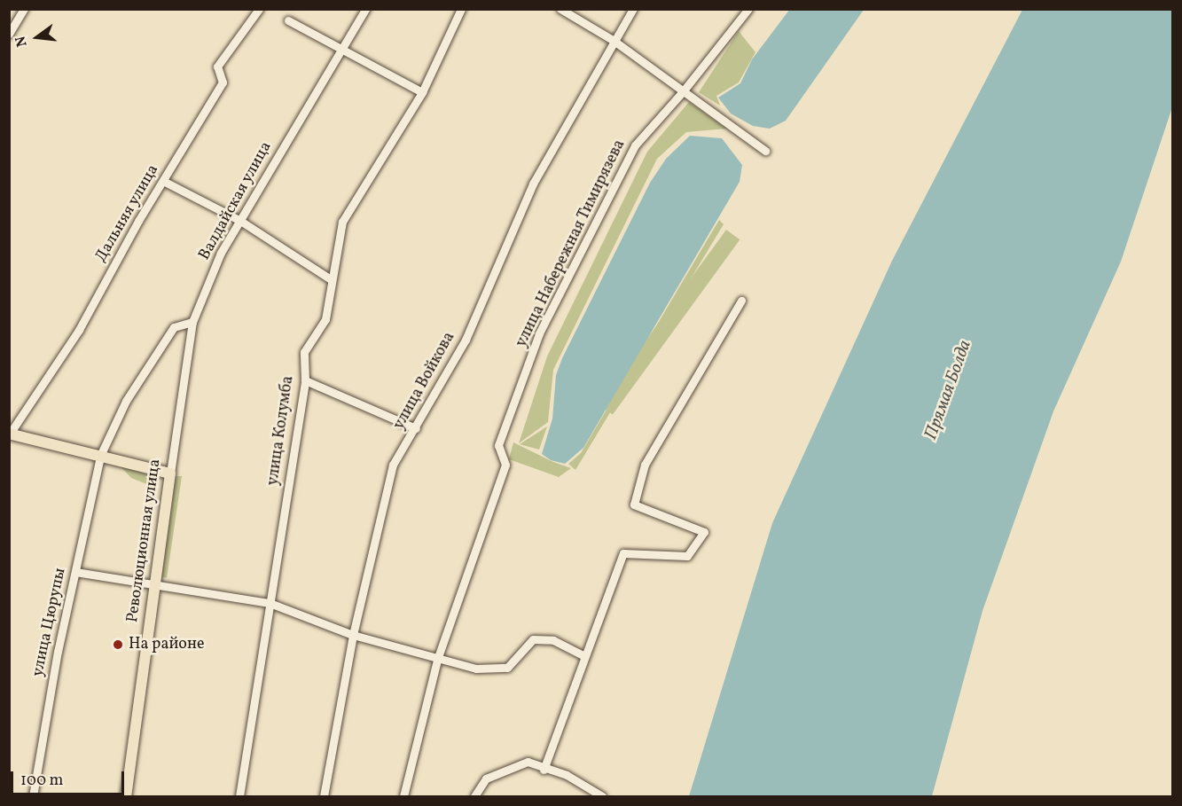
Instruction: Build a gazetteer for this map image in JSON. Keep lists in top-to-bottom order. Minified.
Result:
{"streets":{"main road":["Революционная улица"],"street":["Валдайская улица","Дальняя улица","улица Набережная Тимирязева","улица Войкова","улица Колумба","улица Цюрупы"]},"crossings":[["Валдайская улица","Революционная улица"]],"water":["Прямая Болда"],"places":["На районе"],"scale_bar":"100 m","north":"left"}
